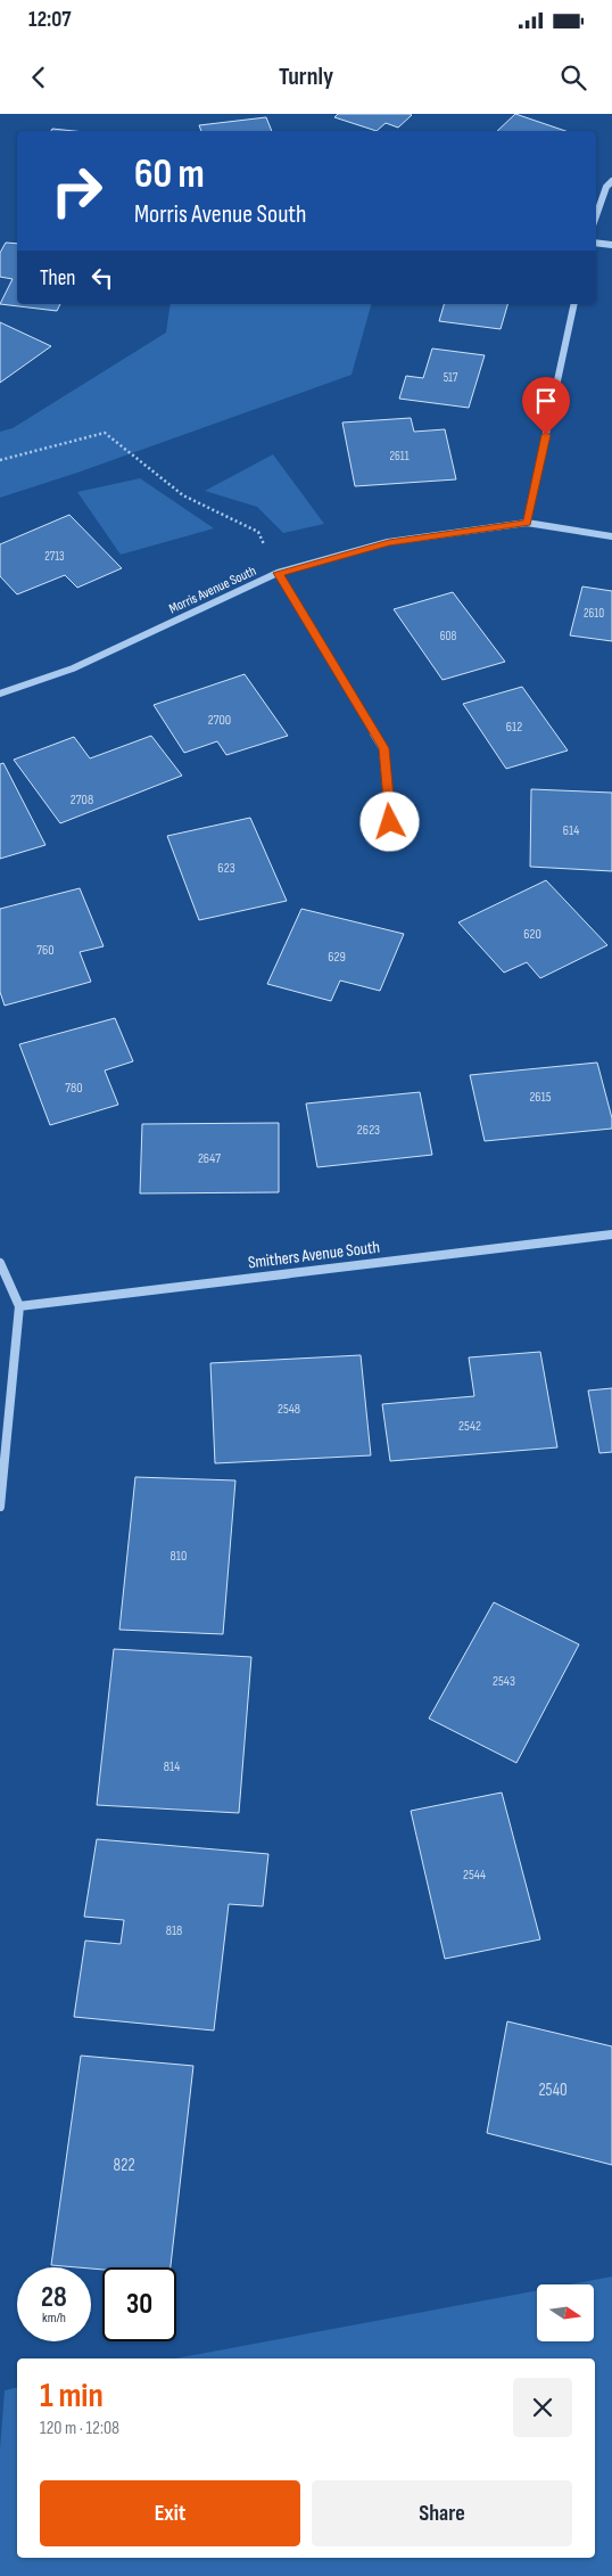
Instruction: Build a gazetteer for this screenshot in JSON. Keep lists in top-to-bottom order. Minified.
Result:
{"streets":{"street":["Morris Avenue South","Smithers Avenue South"]},"house_numbers":["517","2611","2713","2610","608","2700","612","2708","614","623","620","760","629","780","2615","2623","2647","2548","2542","810","2543","814","2544","818","2540","822"],"north":"right","page":{"status":"12:07","header":"Turnly","turn":["60 m","Morris Avenue South"],"then":"Then","speed":"28 km/h","limit":"30","heading":["1 min","120 m · 12:08"],"buttons":["Exit","Share"]}}
